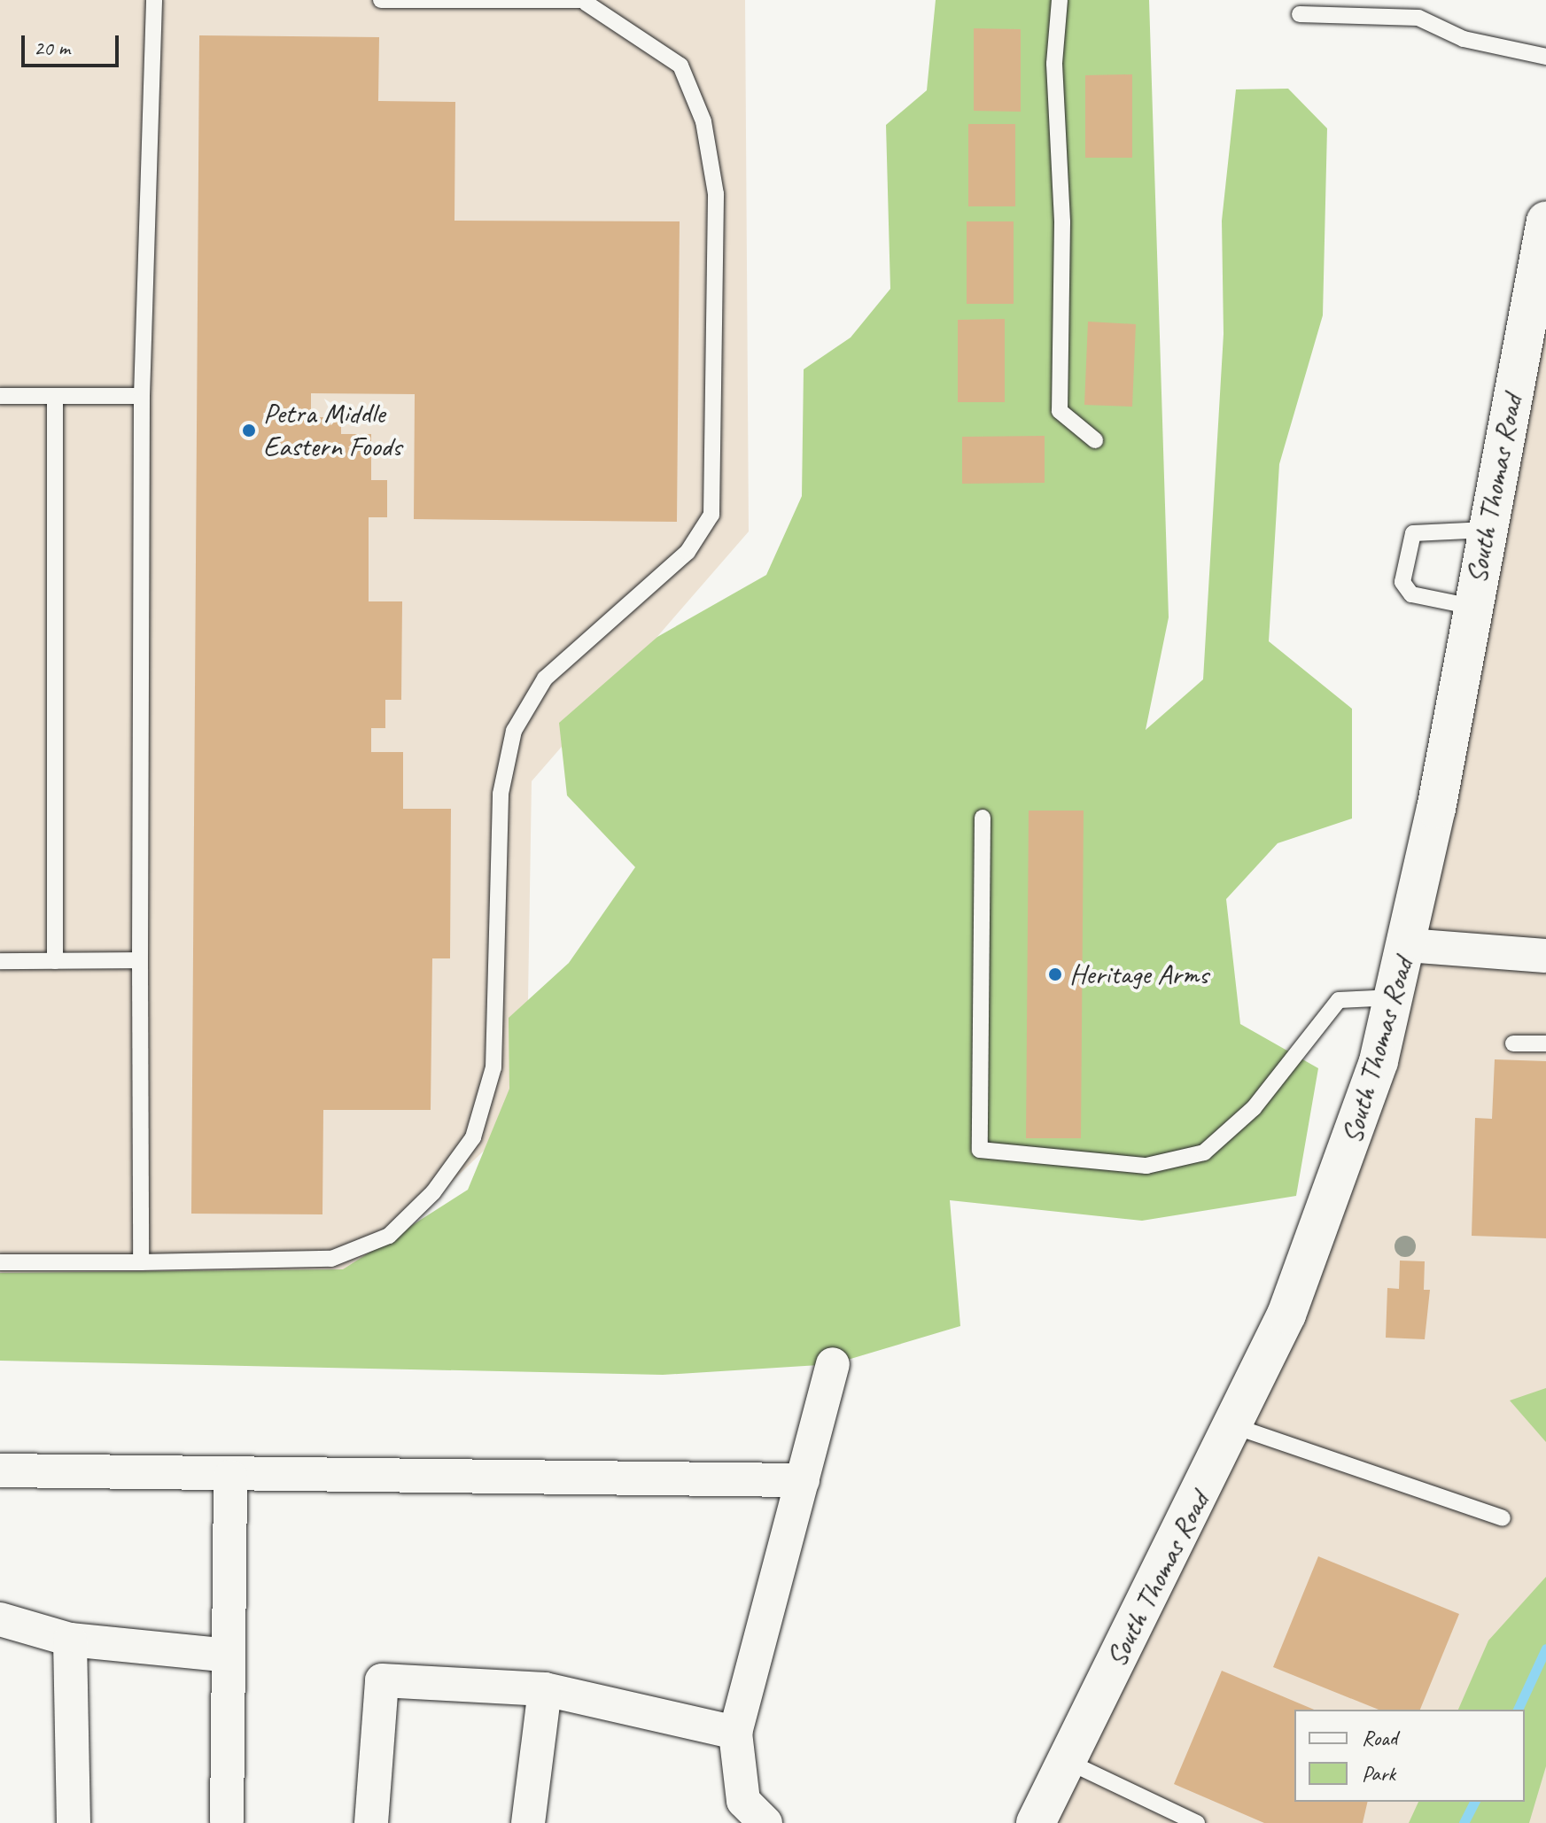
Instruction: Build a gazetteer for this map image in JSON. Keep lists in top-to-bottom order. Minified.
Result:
{"streets":{"street":["South Thomas Road"]},"places":["Petra Middle Eastern Foods","Heritage Arms"],"legend":["Road","Park"],"scale_bar":"20 m"}
